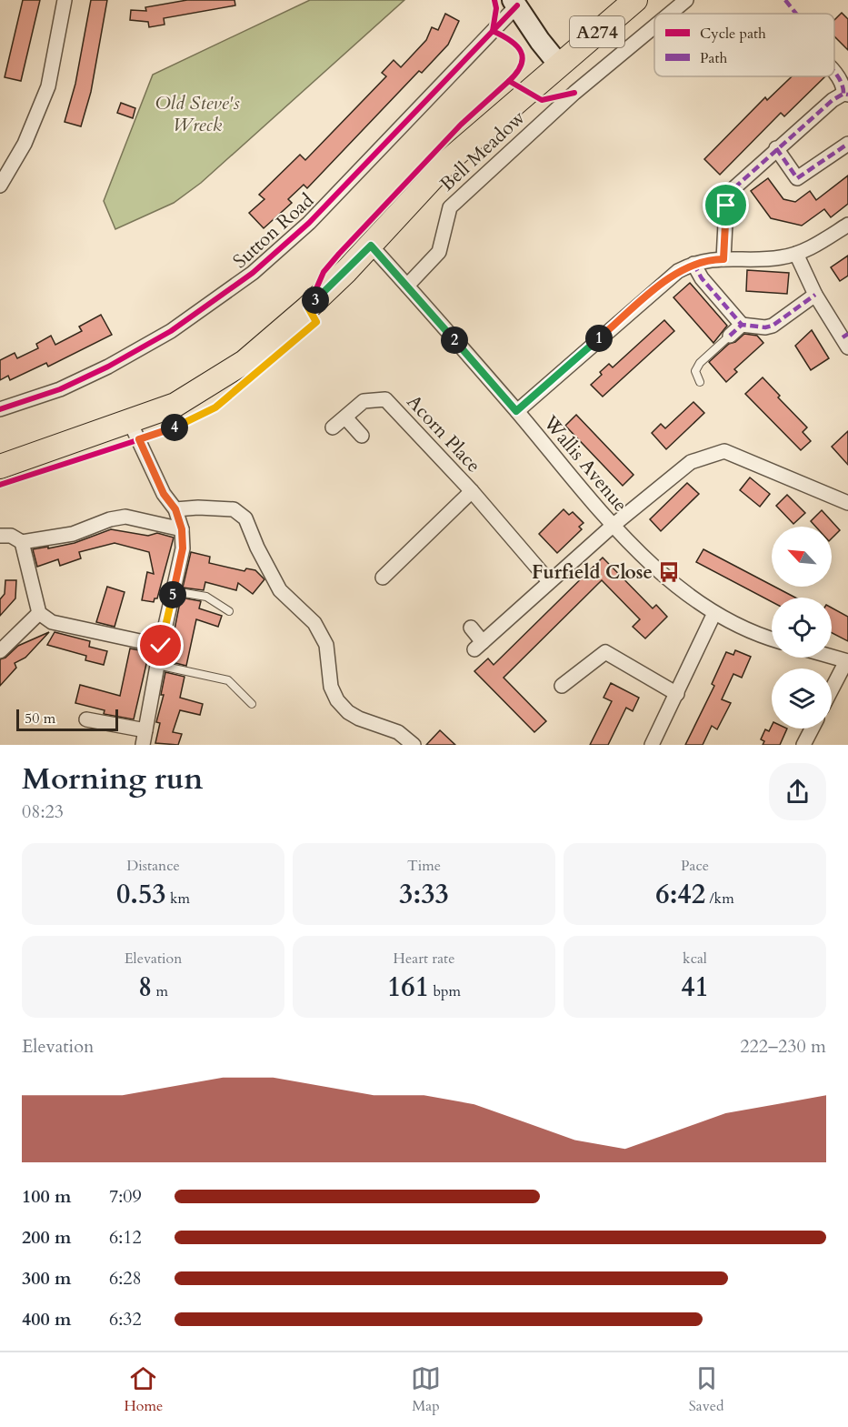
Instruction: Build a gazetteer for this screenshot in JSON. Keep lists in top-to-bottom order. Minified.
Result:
{"streets":{"main road":["A274"],"street":["Bell Meadow","Sutton Road","Acorn Place","Wallis Avenue"]},"crossings":[["A274","Wallis Avenue"],["Bell Meadow","Wallis Avenue"]],"parks":["Old Steve's Wreck"],"places":{"bus stop":["Furfield Close"]},"legend":["Cycle path","Path"],"scale_bar":"50 m","north":"top left","page":{"pins":["3","1","2","4","5"],"scale":"50 m","heading":["Morning run","08:23"],"stats":[["Distance","0.53 km"],["Time","3:33"],["Pace","6:42 /km"],["Elevation","8 m"],["Heart rate","161 bpm"],["kcal","41"]],"chart":["Elevation","222–230 m"],"list":[{"name":"100 m","note":"7:09"},{"name":"200 m","note":"6:12"},{"name":"300 m","note":"6:28"},{"name":"400 m","note":"6:32"}],"tabs":["Home","Map","Saved"]}}
